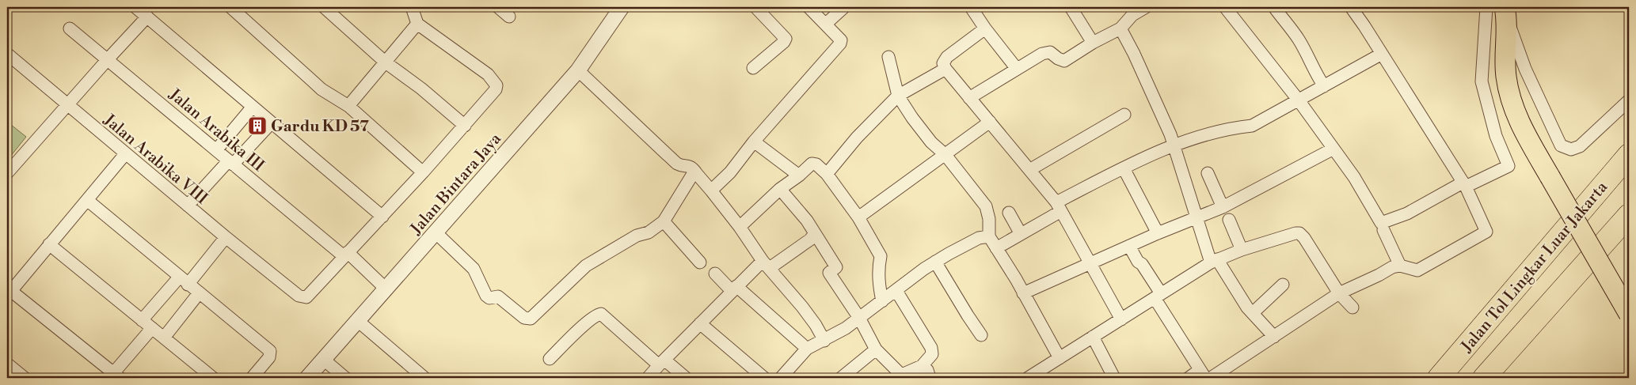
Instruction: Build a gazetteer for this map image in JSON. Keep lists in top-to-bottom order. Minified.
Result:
{"streets":{"highway":["Jalan Tol Lingkar Luar Jakarta"],"street":["Jalan Arabika III","Jalan Arabika VIII","Jalan Bintara Jaya"]},"crossings":[["Jalan Arabika III","Jalan Arabika VIII"],["Jalan Arabika III","Jalan Bintara Jaya"]],"places":{"building":["Gardu KD 57"]}}
